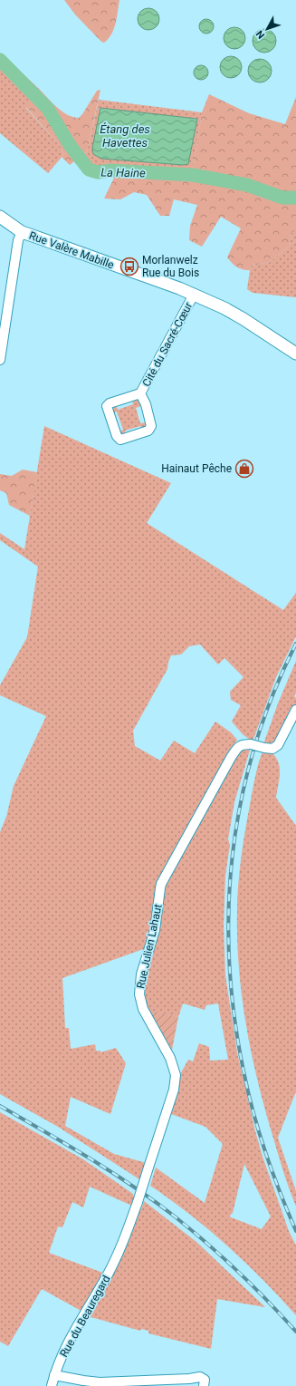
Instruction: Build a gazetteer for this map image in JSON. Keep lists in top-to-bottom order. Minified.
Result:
{"streets":{"street":["Rue Valère Mabille","Cité du Sacré-Cœur","Rue Julien Lahaut","Rue du Beauregard"]},"crossings":[["Rue Valère Mabille","Cité du Sacré-Cœur"],["Rue Julien Lahaut","Rue du Beauregard"]],"water":["Étang des Havettes","La Haine"],"places":{"bus stop":["Morlanwelz Rue du Bois"],"shop":["Hainaut Pêche"]},"north":"bottom left"}
